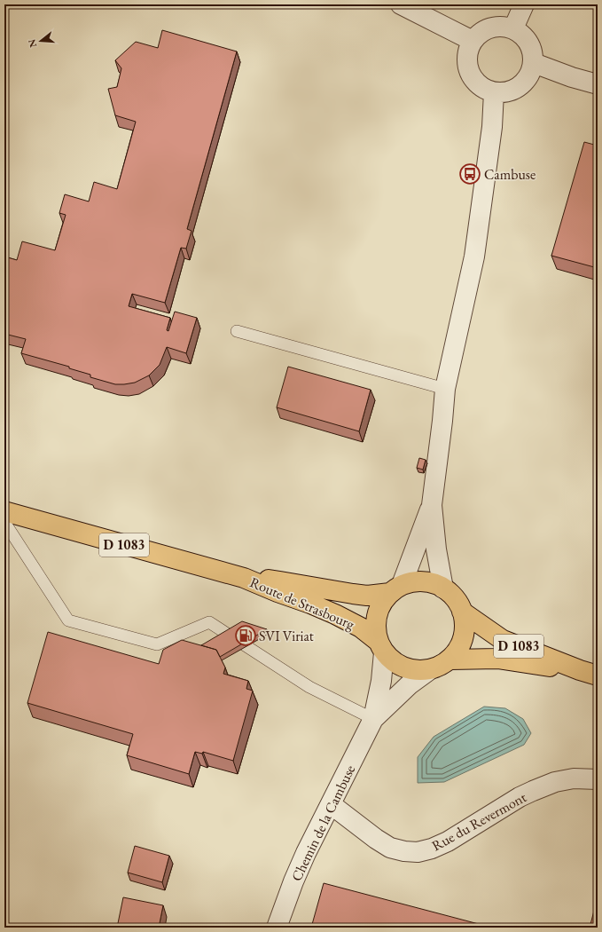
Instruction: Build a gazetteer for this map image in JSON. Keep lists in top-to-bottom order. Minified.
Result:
{"streets":{"main road":["D 1083","Route de Strasbourg"],"street":["Rue du Revermont","Chemin de la Cambuse"]},"crossings":[["D 1083","Route de Strasbourg"],["D 1083","Chemin de la Cambuse"],["Route de Strasbourg","Chemin de la Cambuse"],["Rue du Revermont","Chemin de la Cambuse"]],"places":{"bus stop":["Cambuse"],"fuel station":["SVI Viriat"]},"north":"left"}
